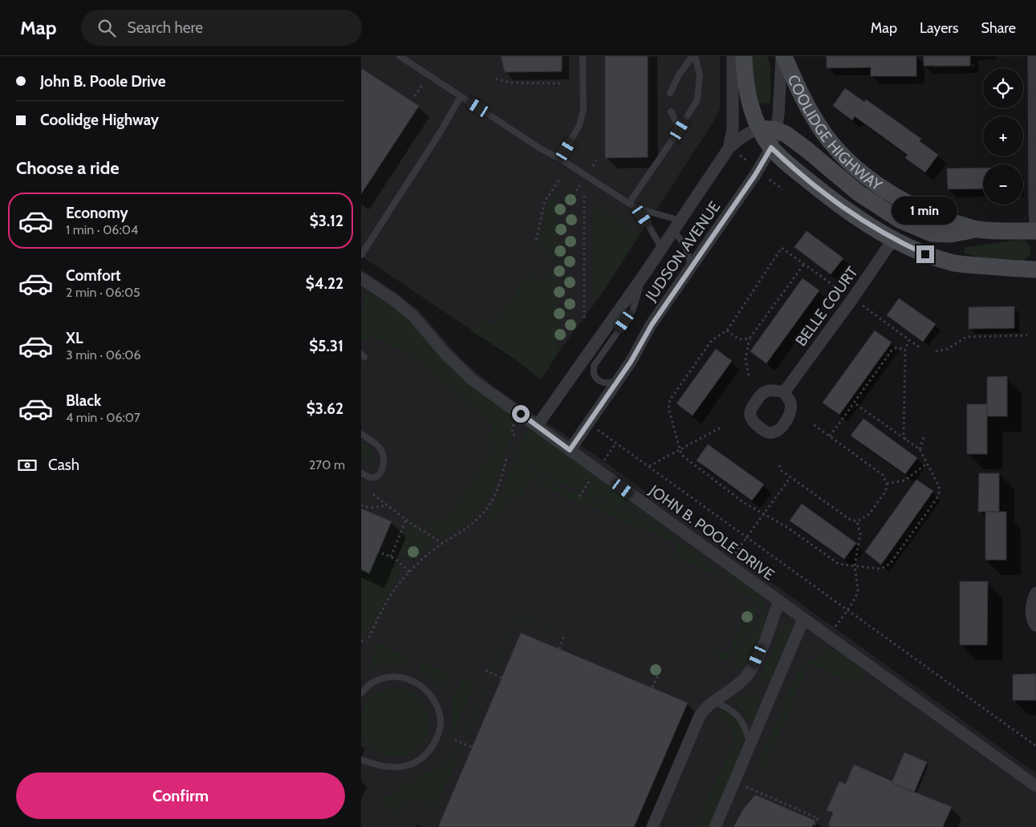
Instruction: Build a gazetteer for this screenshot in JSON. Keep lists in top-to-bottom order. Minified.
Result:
{"streets":{"main road":["COOLIDGE HIGHWAY"],"street":["JUDSON AVENUE","BELLE COURT","JOHN B. POOLE DRIVE"]},"crossings":[["JUDSON AVENUE","JOHN B. POOLE DRIVE"]],"page":{"header":"Map","search":"Search here","nav":["Map","Layers","Share"],"banner":["John B. Poole Drive","Coolidge Highway"],"map_buttons":["+","−"],"heading":"Choose a ride","list":[{"name":"Economy","note":"1 min · 06:04","value":"$3.12"},{"name":"Comfort","note":"2 min · 06:05","value":"$4.22"},{"name":"XL","note":"3 min · 06:06","value":"$5.31"},{"name":"Black","note":"4 min · 06:07","value":"$3.62"}],"bubble":"1 min","pay":["Cash","270 m"],"buttons":"Confirm"}}
